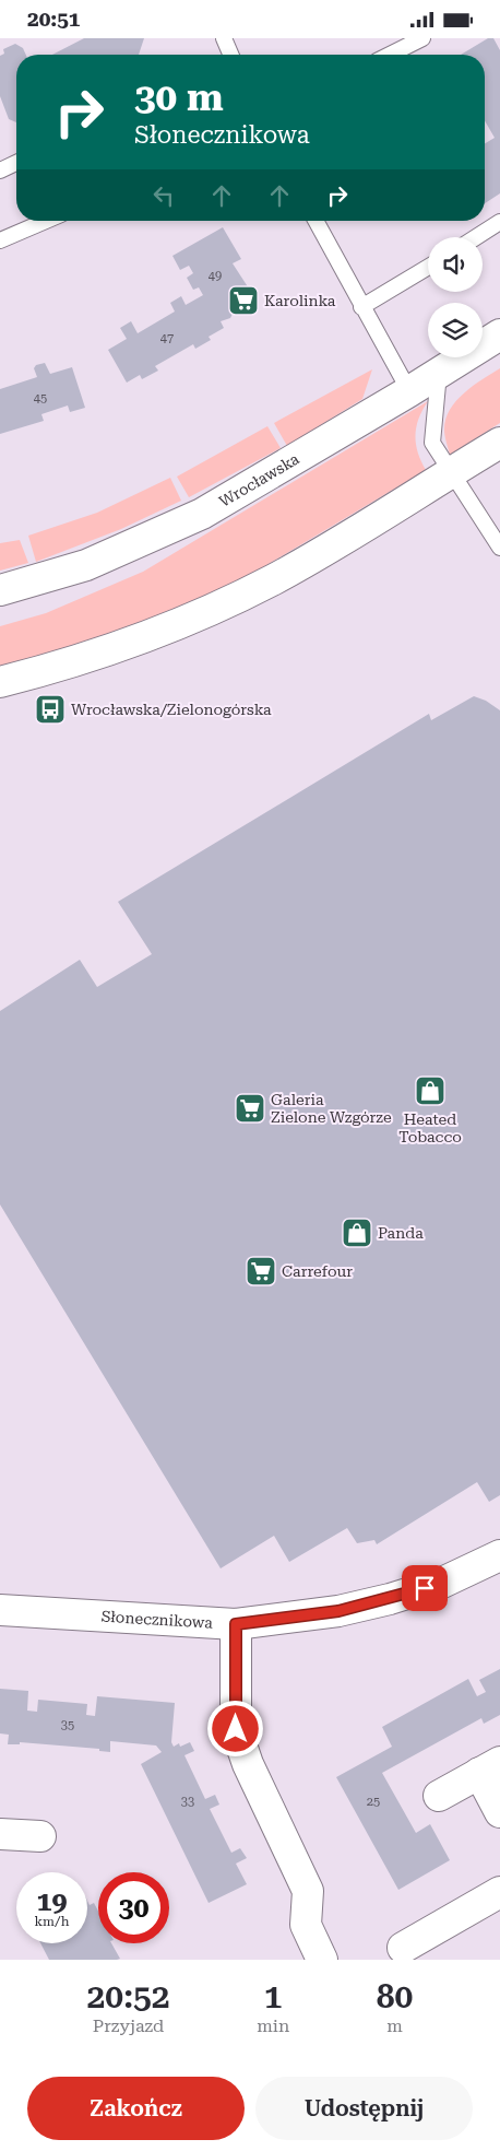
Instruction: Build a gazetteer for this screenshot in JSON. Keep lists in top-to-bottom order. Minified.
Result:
{"streets":{"main road":["Wrocławska","Słonecznikowa"]},"places":{"supermarket":["Karolinka","Galeria Zielone Wzgórze","Carrefour"],"bus stop":["Wrocławska/Zielonogórska"],"shop":["Heated Tobacco","Panda"]},"house_numbers":["49","47","45","35","33","25"],"page":{"status":"20:51","turn":["30 m","Słonecznikowa"],"speed":"19 km/h","limit":"30","eta":["20:52","Przyjazd","1","min","80","m"],"buttons":["Zakończ","Udostępnij"]}}
